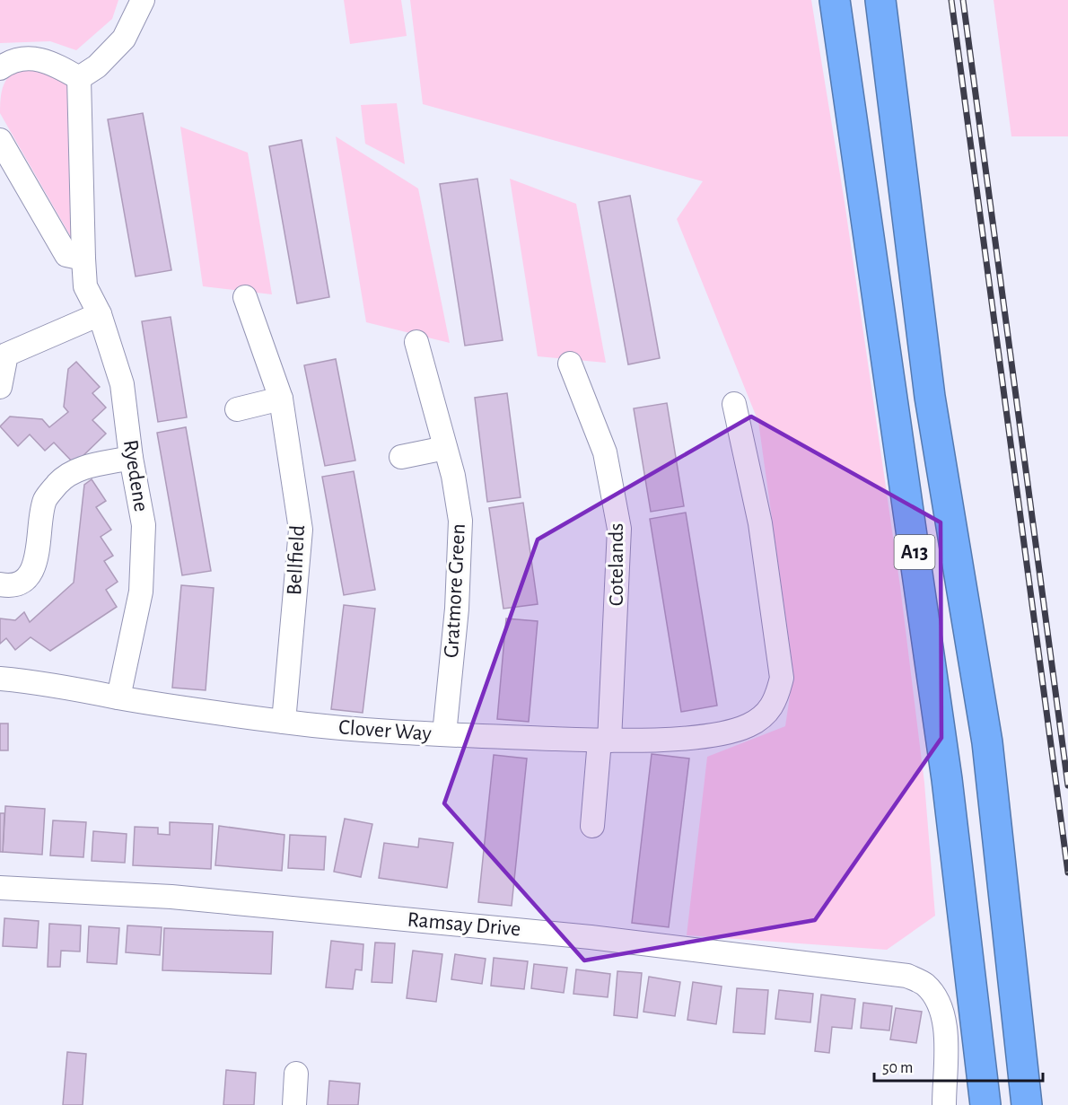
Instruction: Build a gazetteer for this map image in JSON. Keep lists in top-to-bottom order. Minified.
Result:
{"streets":{"highway":["A13"],"street":["Ryedene","Bellfield","Cotelands","Gratmore Green","Clover Way","Ramsay Drive"]},"crossings":[["Ryedene","Clover Way"],["Bellfield","Clover Way"],["Cotelands","Clover Way"],["Gratmore Green","Clover Way"]],"scale_bar":"50 m"}
